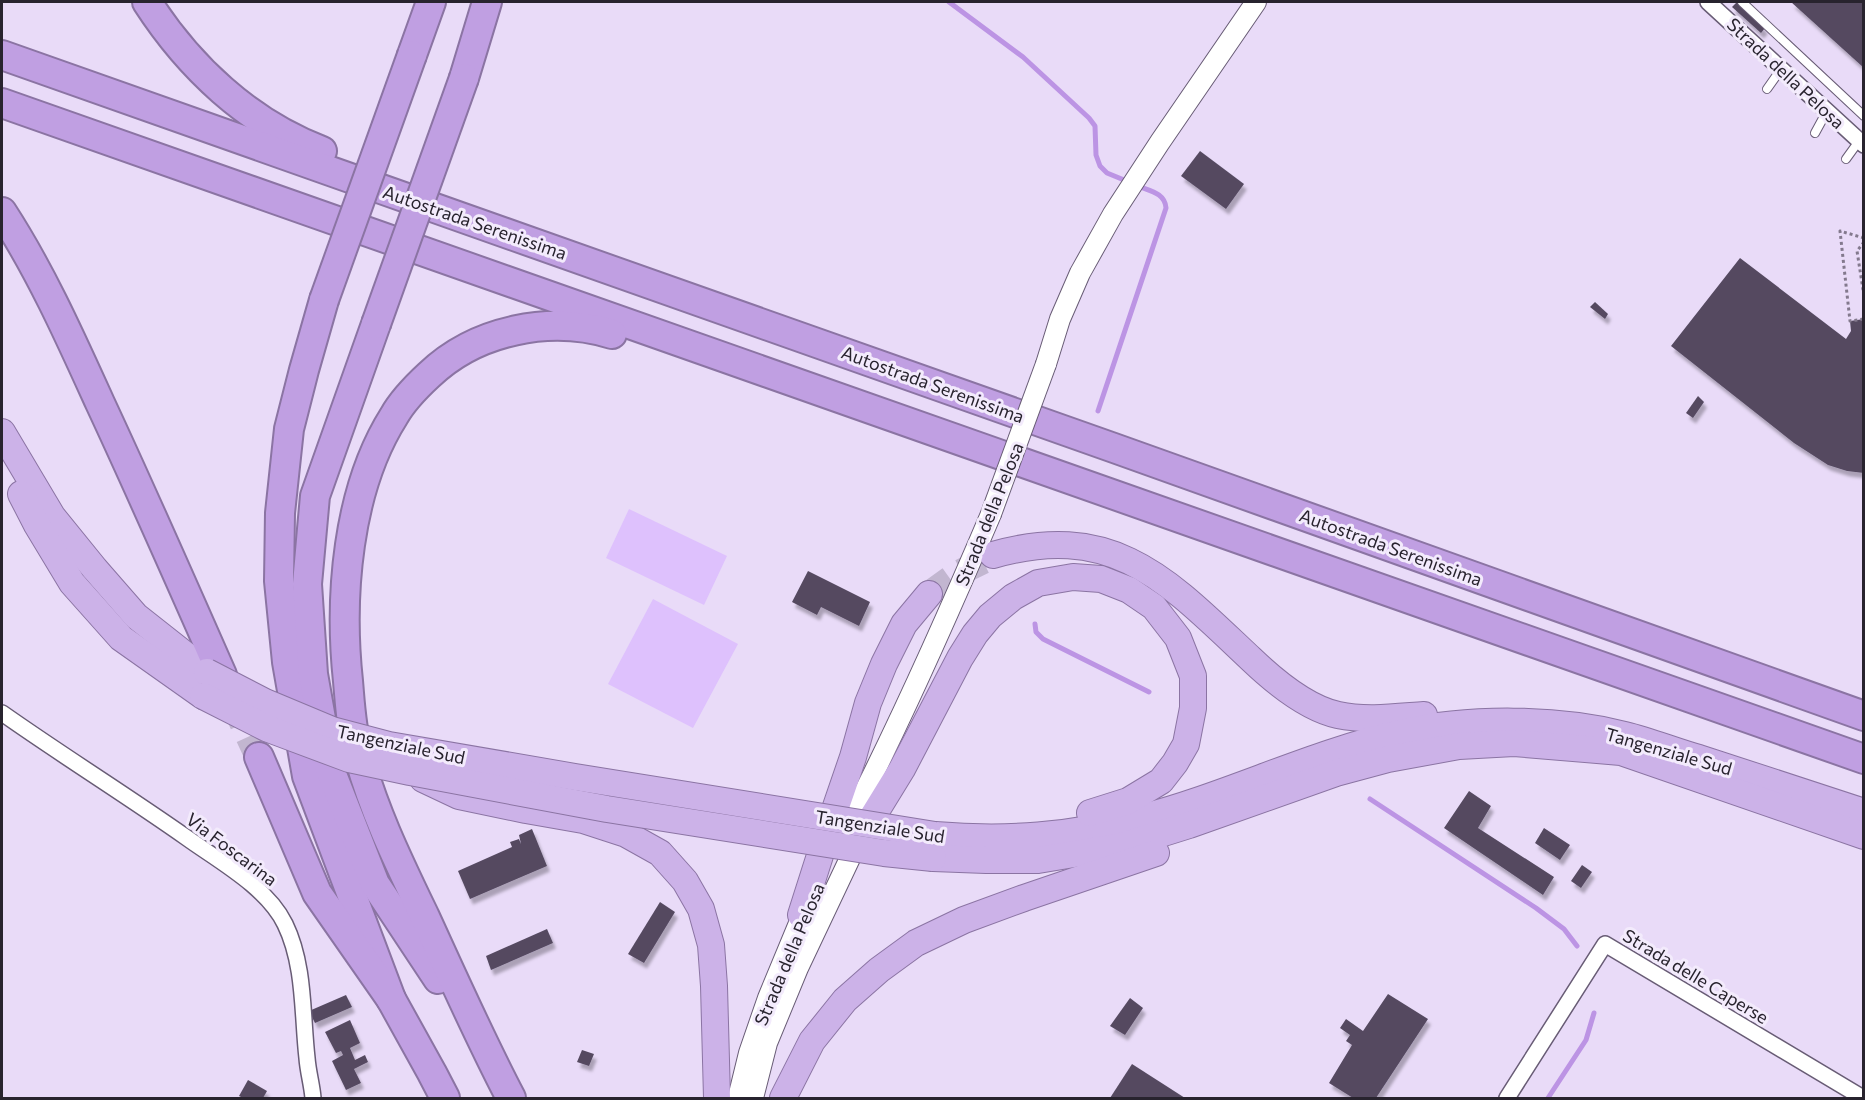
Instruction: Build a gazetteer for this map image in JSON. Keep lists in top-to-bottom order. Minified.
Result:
{"streets":{"highway":["Autostrada Serenissima","Tangenziale Sud"],"street":["Strada della Pelosa","Via Foscarina","Strada delle Caperse"]},"crossings":[["Strada della Pelosa","Tangenziale Sud"]]}
